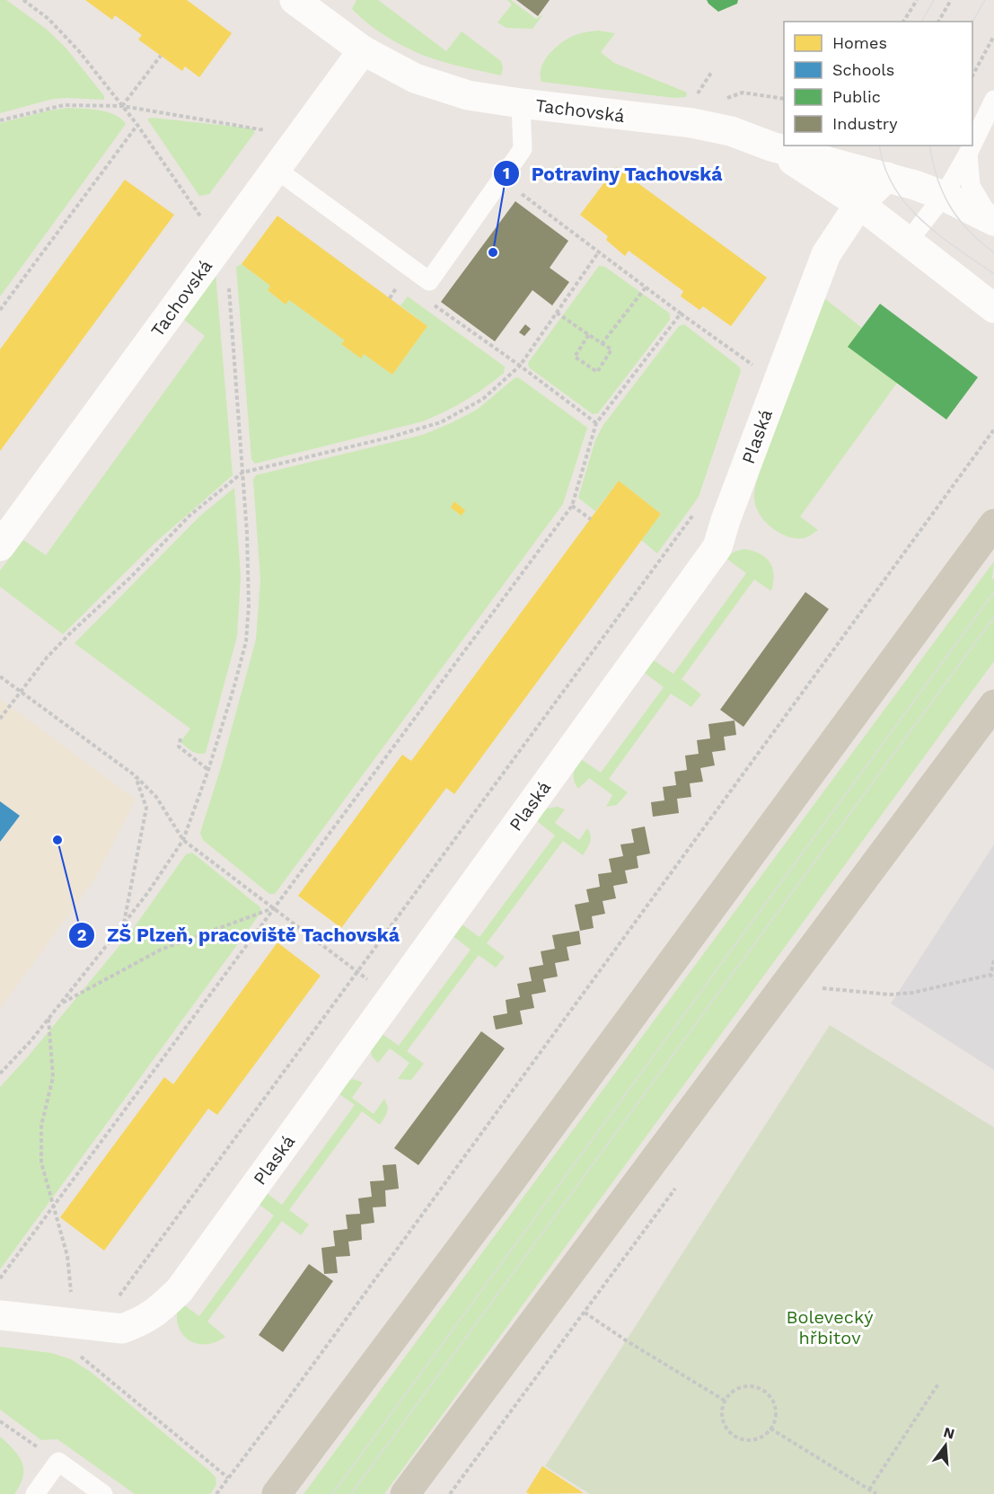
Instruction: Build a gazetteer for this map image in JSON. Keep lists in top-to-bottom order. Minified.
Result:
{"streets":{"street":["Tachovská","Plaská"]},"crossings":[["Tachovská","Plaská"]],"parks":["Bolevecký hřbitov"],"places":["Potraviny Tachovská","ZŠ Plzeň, pracoviště Tachovská"],"legend":["Homes","Schools","Public","Industry"],"north":"top"}
